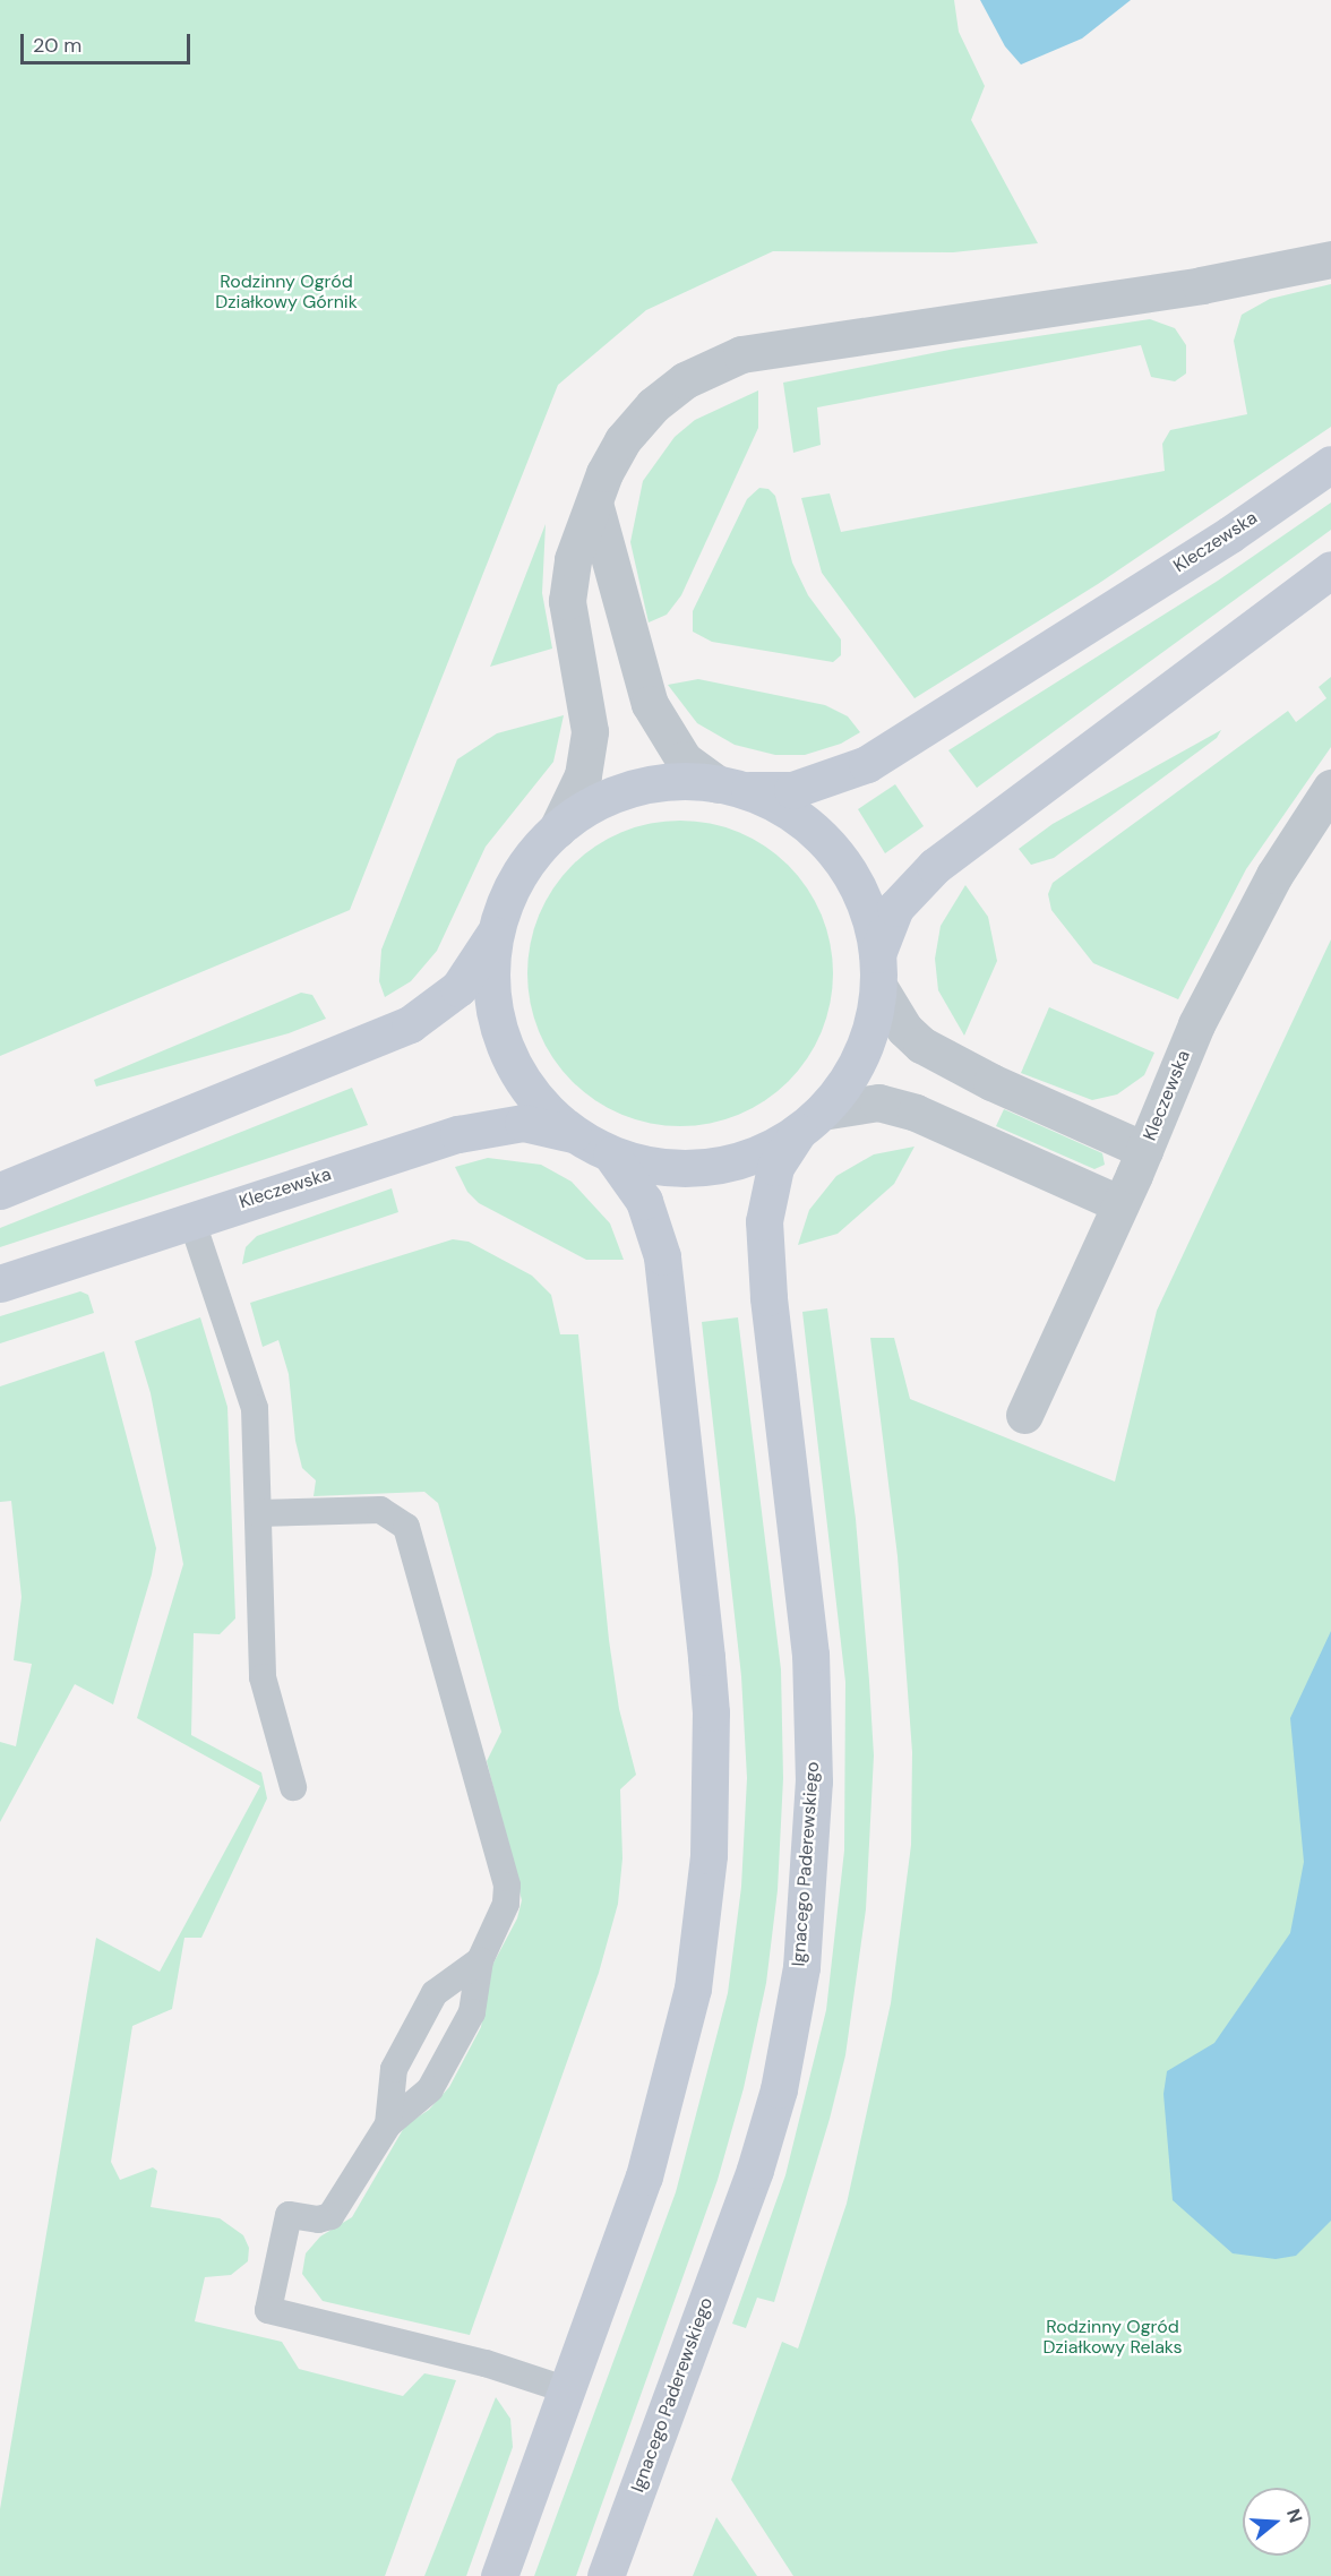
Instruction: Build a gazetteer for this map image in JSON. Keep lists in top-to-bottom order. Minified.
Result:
{"streets":{"main road":["Kleczewska","Ignacego Paderewskiego"]},"parks":["Rodzinny Ogród Działkowy Górnik","Rodzinny Ogród Działkowy Relaks"],"scale_bar":"20 m","north":"right"}
